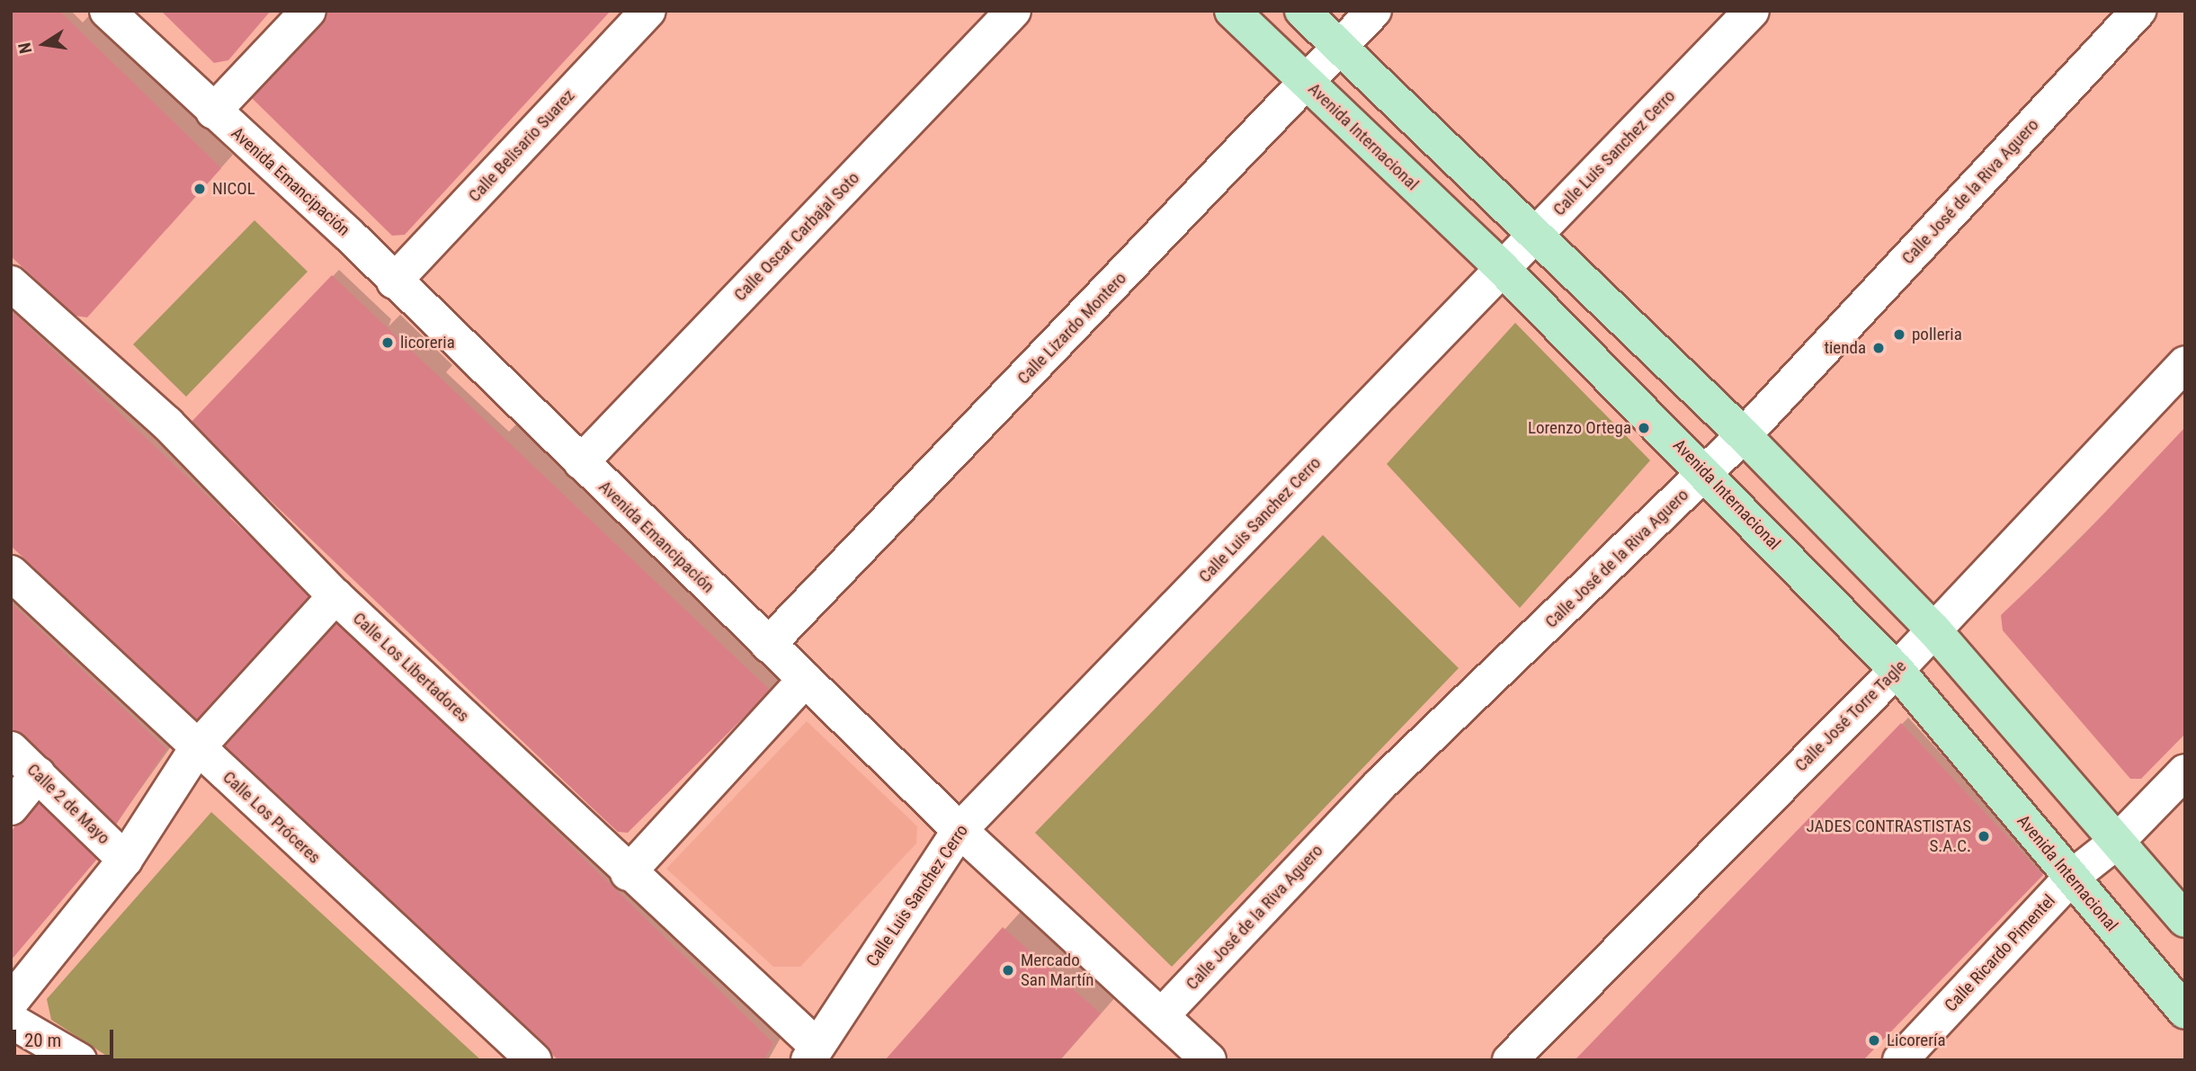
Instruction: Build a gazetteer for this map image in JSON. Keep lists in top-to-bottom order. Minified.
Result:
{"streets":{"main road":["Avenida Internacional"],"street":["Calle Belisario Suarez","Calle Luis Sanchez Cerro","Avenida Emancipación","Calle José de la Riva Aguero","Calle Oscar Carbajal Soto","Calle Lizardo Montero","Calle Los Libertadores","Calle José Torre Tagle","Calle 2 de Mayo","Calle Los Próceres","Calle Ricardo Pimentel"]},"crossings":[["Avenida Internacional","Calle Luis Sanchez Cerro"],["Avenida Internacional","Calle José de la Riva Aguero"],["Avenida Internacional","Calle Lizardo Montero"],["Avenida Internacional","Calle José Torre Tagle"],["Avenida Internacional","Calle Ricardo Pimentel"],["Calle Belisario Suarez","Avenida Emancipación"],["Calle Luis Sanchez Cerro","Avenida Emancipación"],["Calle Luis Sanchez Cerro","Calle Los Libertadores"],["Avenida Emancipación","Calle José de la Riva Aguero"],["Avenida Emancipación","Calle Oscar Carbajal Soto"],["Avenida Emancipación","Calle Lizardo Montero"]],"places":["NICOL","polleria","licoreria","tienda","Lorenzo Ortega","JADES CONTRASTISTAS S.A.C.","Mercado San Martín","Licorería"],"scale_bar":"20 m","north":"left"}
